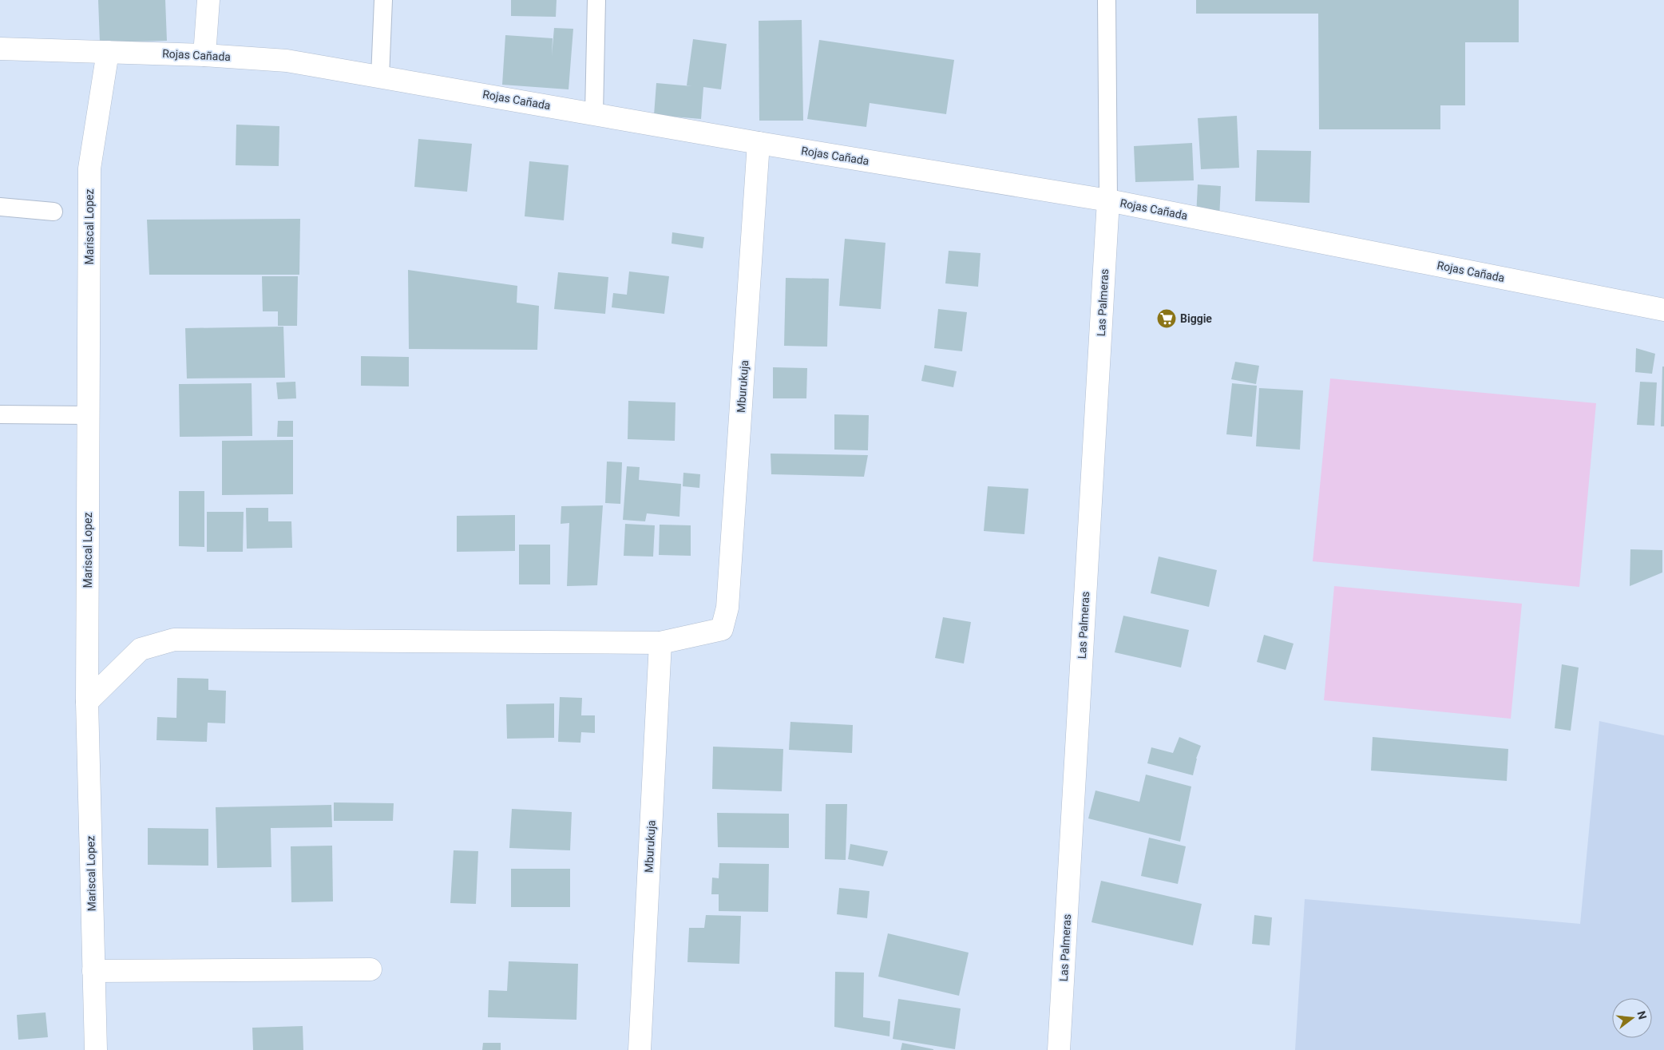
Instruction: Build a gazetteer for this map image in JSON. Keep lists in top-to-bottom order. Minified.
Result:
{"streets":{"street":["Rojas Cañada","Mariscal Lopez","Las Palmeras","Mburukuja"]},"crossings":[["Rojas Cañada","Mariscal Lopez"],["Rojas Cañada","Las Palmeras"],["Rojas Cañada","Mburukuja"]],"places":{"supermarket":["Biggie"]},"north":"right"}
